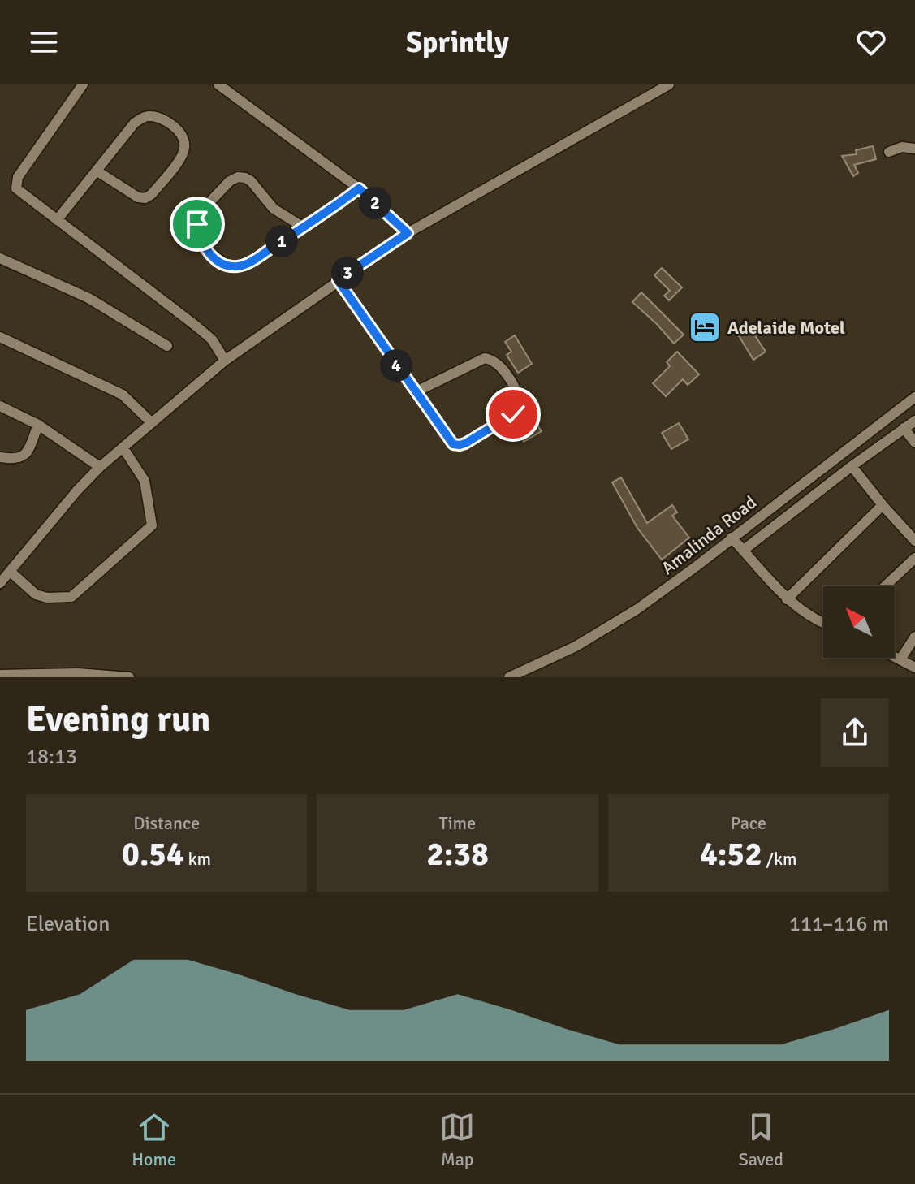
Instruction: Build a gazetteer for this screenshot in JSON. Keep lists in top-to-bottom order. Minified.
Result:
{"streets":{"street":["Amalinda Road"]},"places":{"hotel":["Adelaide Motel"]},"north":"top left","page":{"header":"Sprintly","pins":["2","1","3","4"],"heading":["Evening run","18:13"],"stats":[["Distance","0.54 km"],["Time","2:38"],["Pace","4:52 /km"]],"chart":["Elevation","111–116 m"],"tabs":["Home","Map","Saved"]}}
